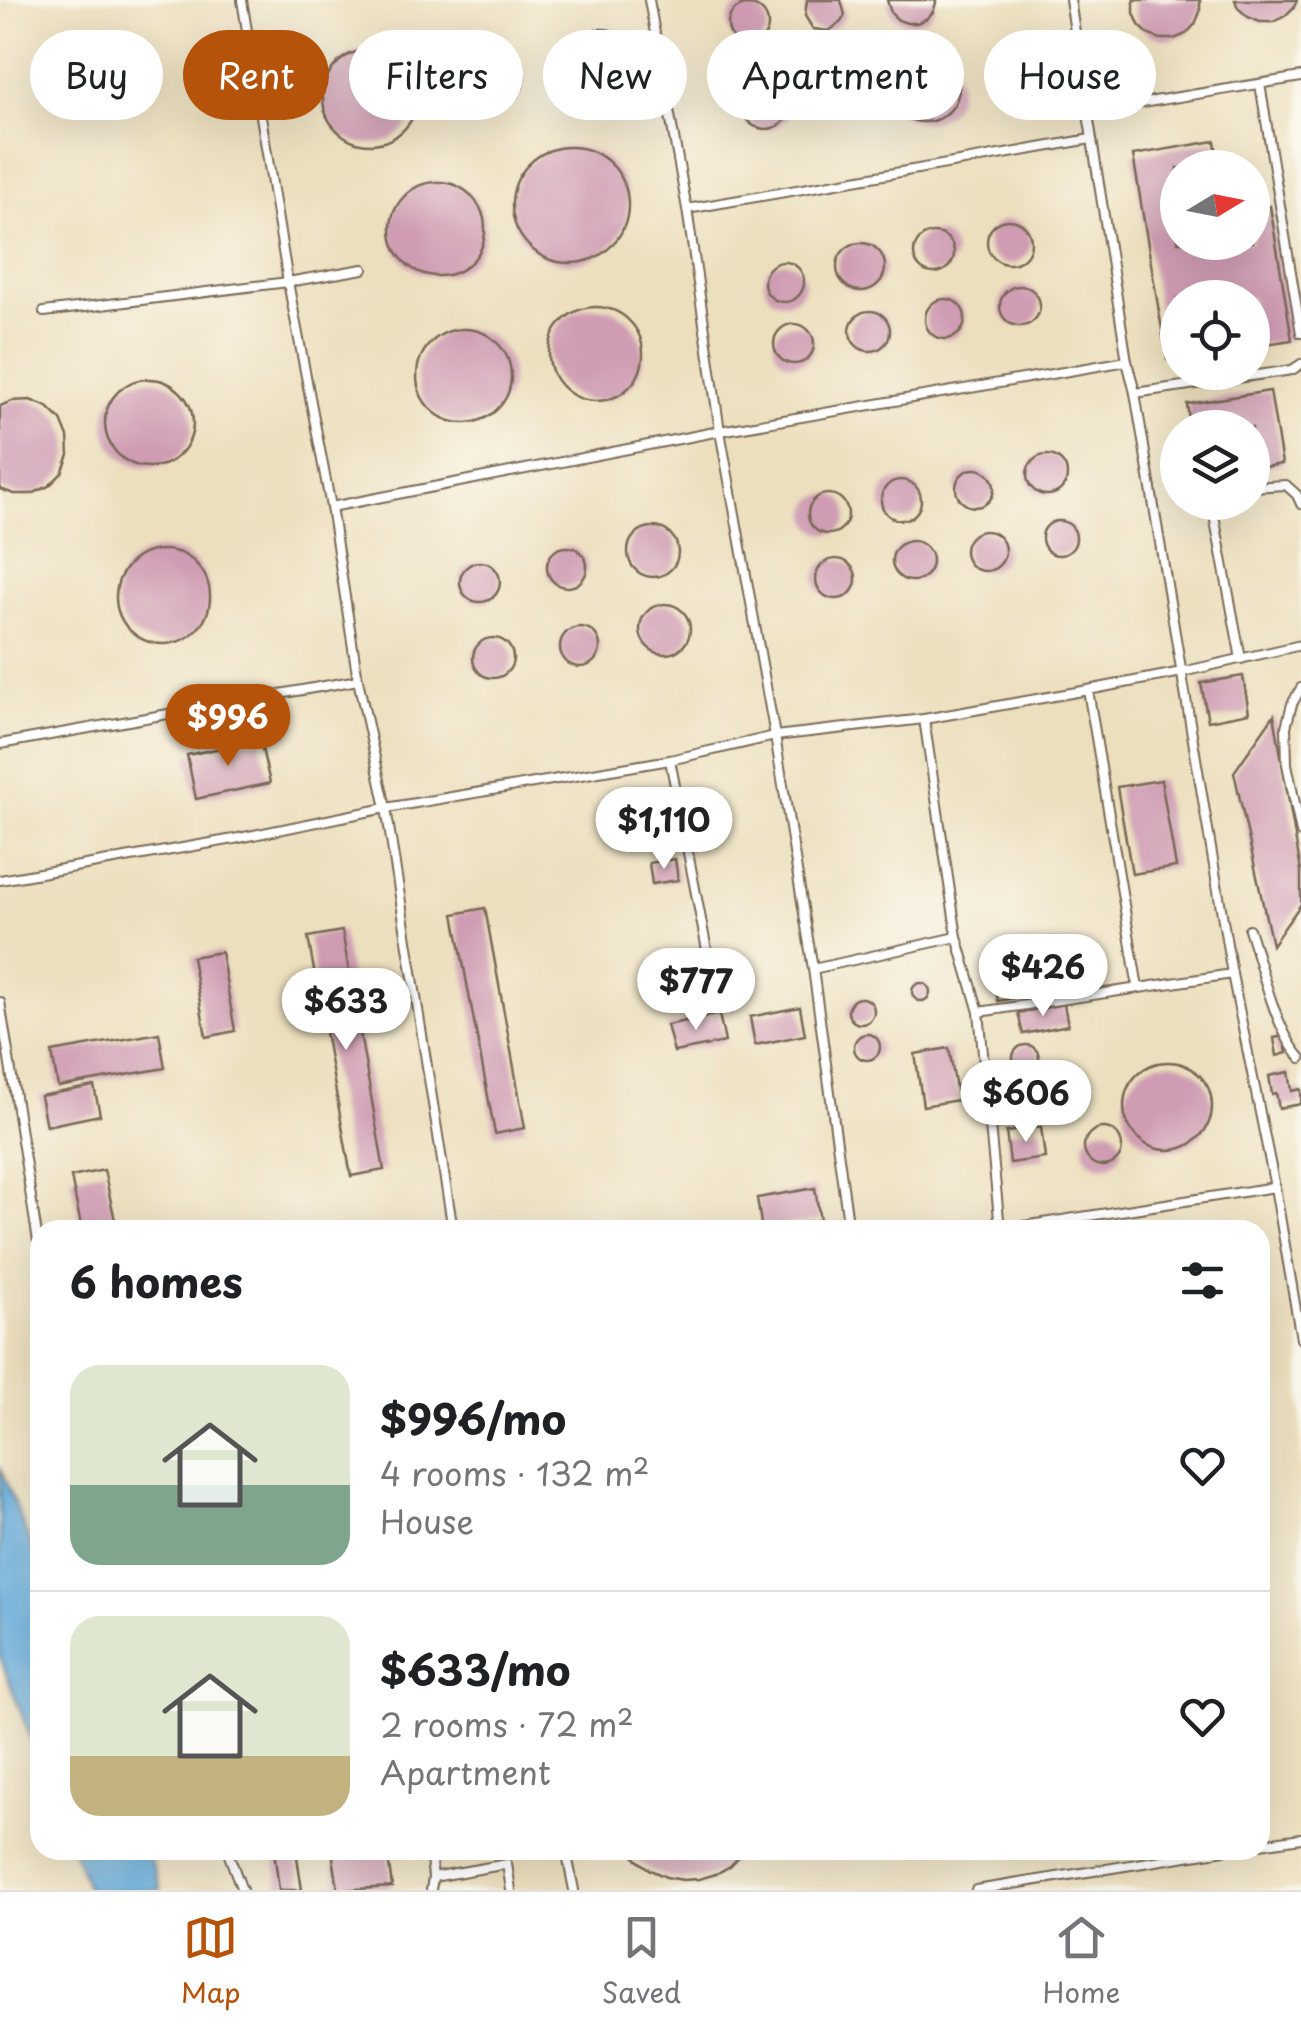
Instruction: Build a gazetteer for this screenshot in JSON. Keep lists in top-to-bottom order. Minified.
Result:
{"north":"right","page":{"chip":["Buy","Rent","Filters","New","Apartment","House"],"price":["$996","$1,110","$426","$777","$633","$606"],"heading":"6 homes","list":[{"name":"$996/mo","note":"4 rooms · 132 m² · House"},{"name":"$633/mo","note":"2 rooms · 72 m² · Apartment"}],"tabs":["Map","Saved","Home"]}}
